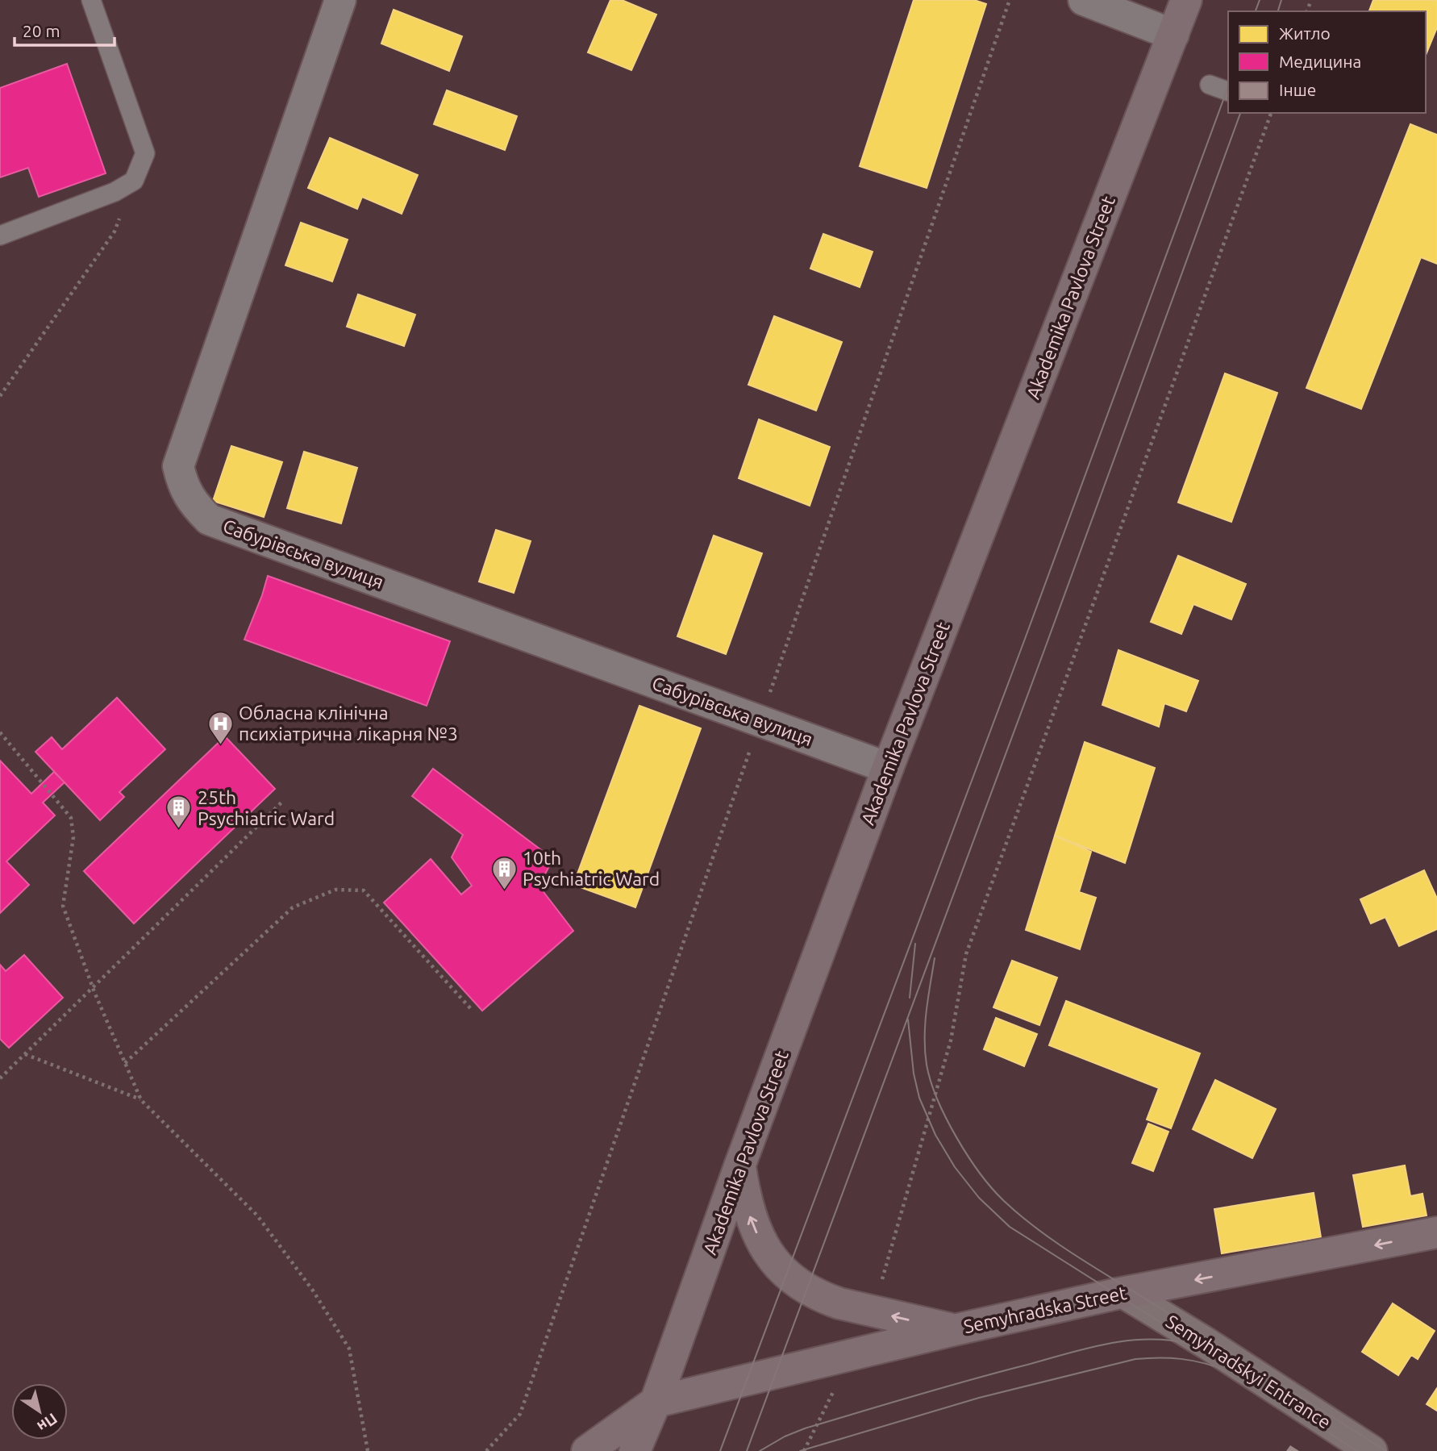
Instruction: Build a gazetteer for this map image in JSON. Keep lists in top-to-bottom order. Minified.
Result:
{"streets":{"main road":["Akademika Pavlova Street","Semyhradska Street","Semyhradskyi Entrance"],"street":["Сабурівська вулиця"]},"crossings":[["Akademika Pavlova Street","Сабурівська вулиця"],["Akademika Pavlova Street","Semyhradska Street"],["Semyhradska Street","Semyhradskyi Entrance"]],"one_way":["Semyhradska Street"],"places":{"hospital":["Обласна клінічна психіатрична лікарня №3"],"building":["25th Psychiatric Ward","10th Psychiatric Ward"]},"legend":["Житло","Медицина","Інше"],"scale_bar":"20 m","north":"bottom right"}
